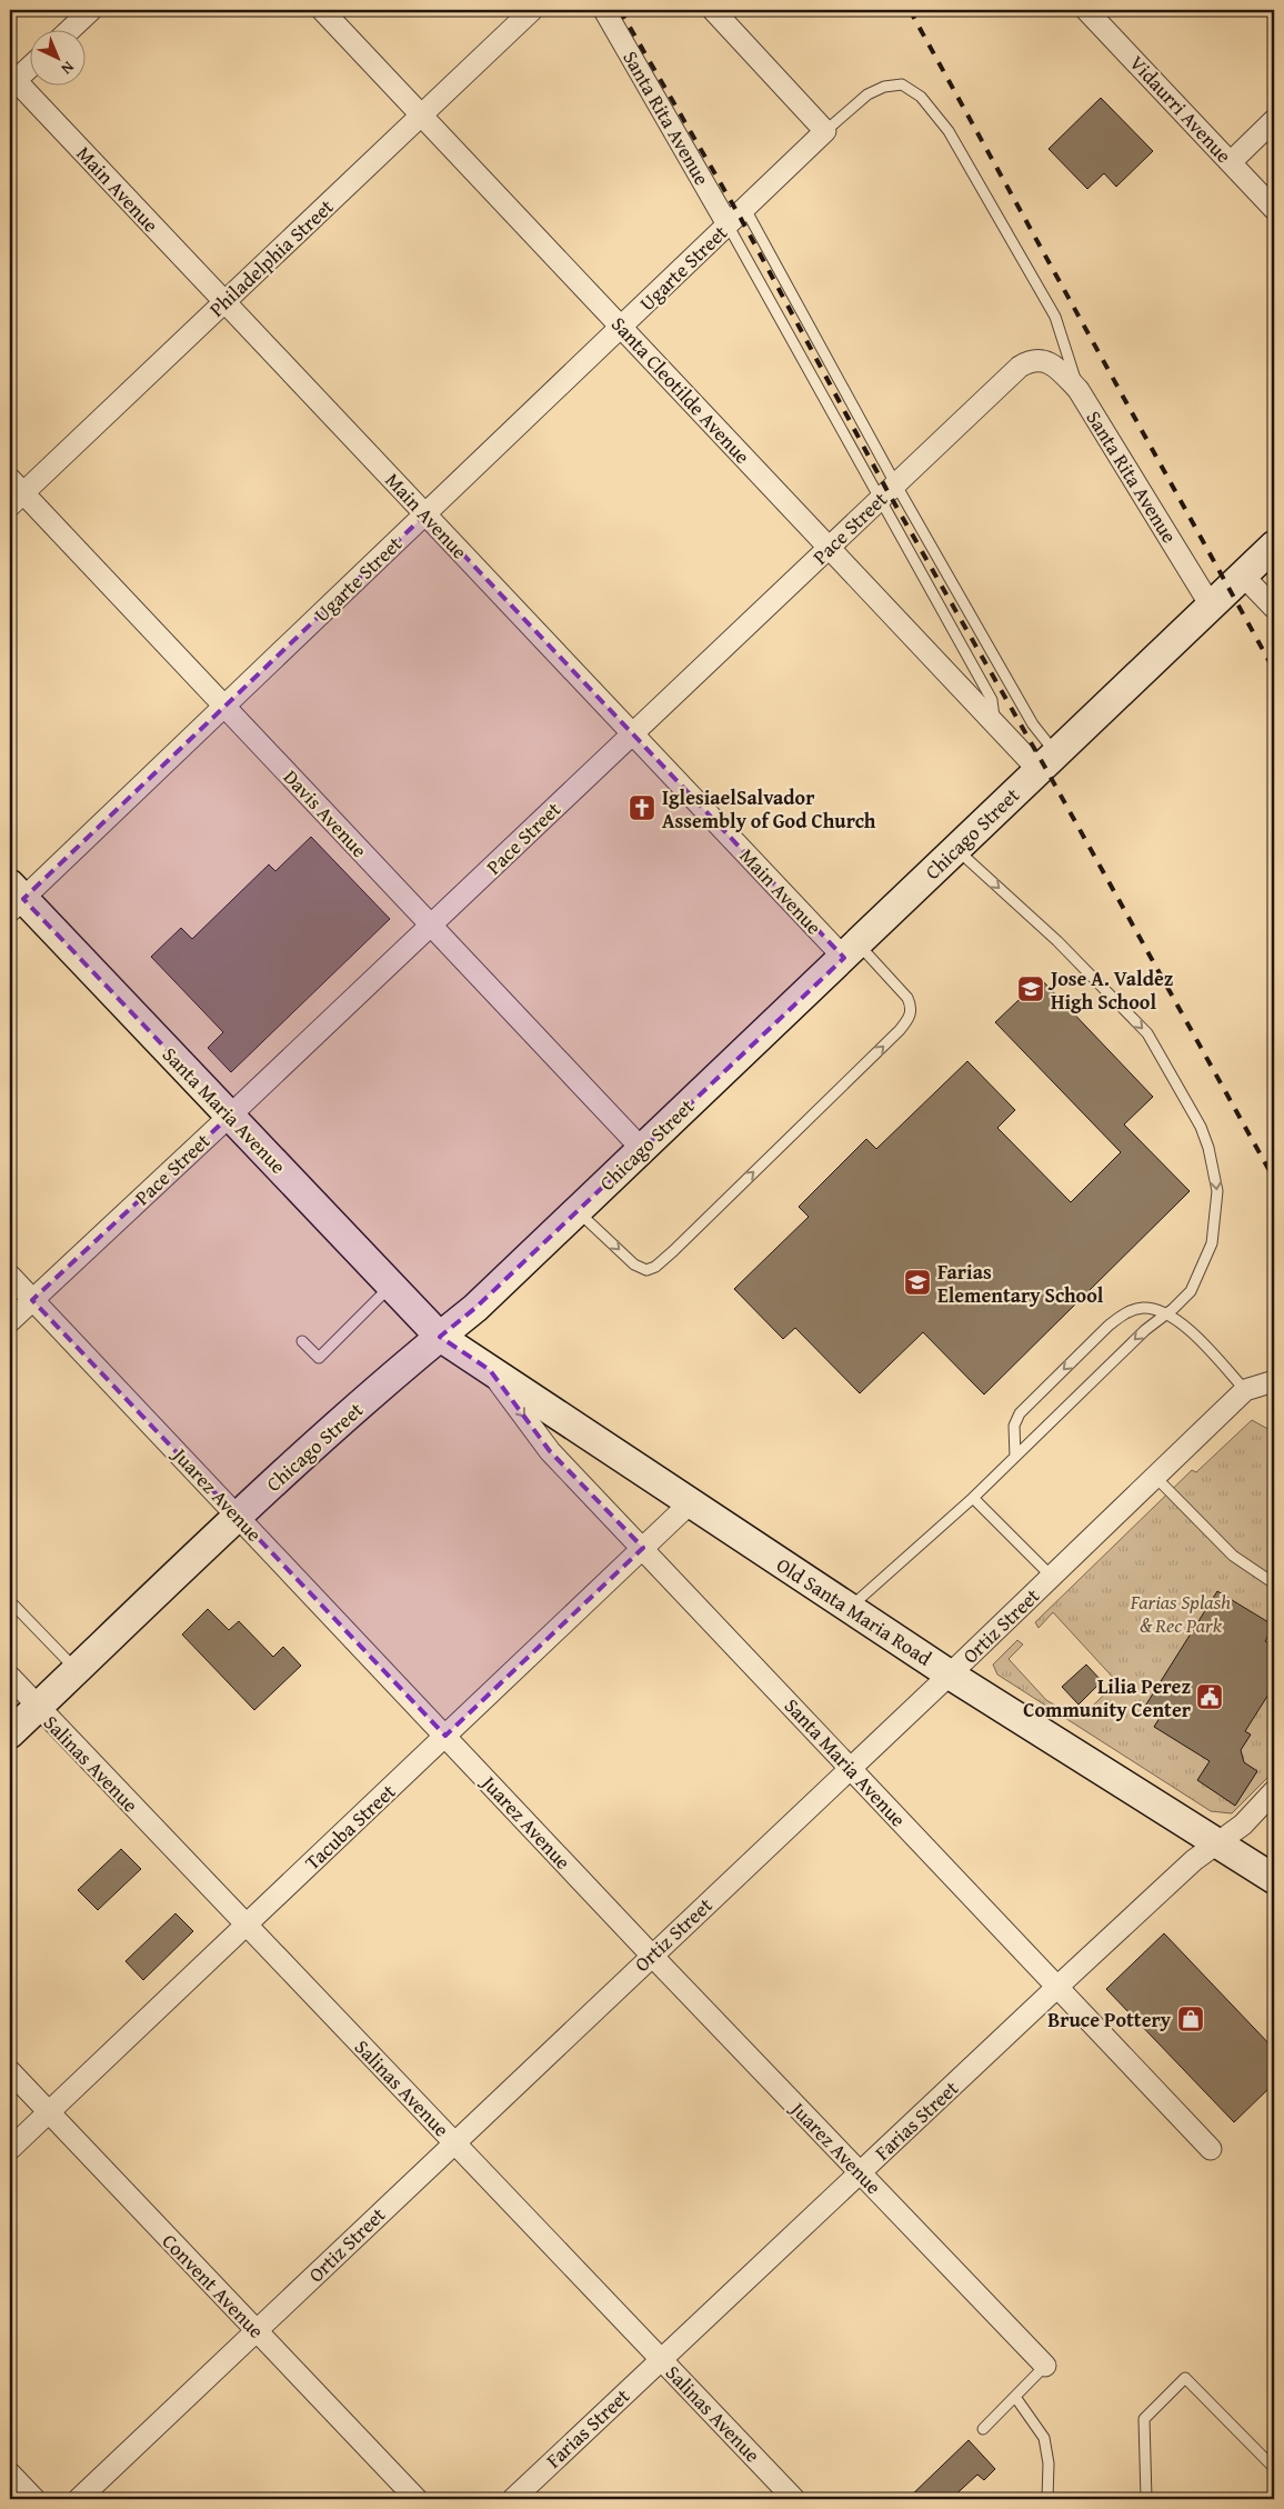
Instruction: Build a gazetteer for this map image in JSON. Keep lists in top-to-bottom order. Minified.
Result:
{"streets":{"street":["Vidaurri Avenue","Santa Rita Avenue","Main Avenue","Philadelphia Street","Ugarte Street","Santa Cleotilde Avenue","Pace Street","Davis Avenue","Chicago Street","Santa Maria Avenue","Juarez Avenue","Old Santa Maria Road","Ortiz Street","Salinas Avenue","Tacuba Street","Farias Street","Convent Avenue"]},"crossings":[["Santa Rita Avenue","Ugarte Street"],["Santa Rita Avenue","Pace Street"],["Santa Rita Avenue","Chicago Street"],["Main Avenue","Philadelphia Street"],["Main Avenue","Ugarte Street"],["Main Avenue","Pace Street"],["Main Avenue","Chicago Street"],["Philadelphia Street","Santa Cleotilde Avenue"],["Philadelphia Street","Davis Avenue"],["Ugarte Street","Santa Cleotilde Avenue"],["Ugarte Street","Davis Avenue"],["Ugarte Street","Santa Maria Avenue"],["Santa Cleotilde Avenue","Pace Street"],["Santa Cleotilde Avenue","Chicago Street"],["Pace Street","Davis Avenue"],["Pace Street","Santa Maria Avenue"],["Pace Street","Juarez Avenue"],["Davis Avenue","Chicago Street"],["Chicago Street","Santa Maria Avenue"],["Chicago Street","Juarez Avenue"],["Chicago Street","Old Santa Maria Road"],["Chicago Street","Salinas Avenue"],["Santa Maria Avenue","Old Santa Maria Road"],["Santa Maria Avenue","Ortiz Street"],["Santa Maria Avenue","Tacuba Street"],["Santa Maria Avenue","Farias Street"],["Juarez Avenue","Ortiz Street"],["Juarez Avenue","Tacuba Street"],["Juarez Avenue","Farias Street"],["Old Santa Maria Road","Ortiz Street"],["Old Santa Maria Road","Tacuba Street"],["Old Santa Maria Road","Farias Street"],["Ortiz Street","Salinas Avenue"],["Ortiz Street","Convent Avenue"],["Salinas Avenue","Tacuba Street"],["Salinas Avenue","Farias Street"],["Tacuba Street","Convent Avenue"]],"parks":["Farias Splash & Rec Park"],"places":{"church":["IglesiaelSalvador Assembly of God Church"],"school or university":["Jose A. Valdez High School","Farias Elementary School"],"public building":["Lilia Perez Community Center"],"shop":["Bruce Pottery"]},"north":"bottom right"}
